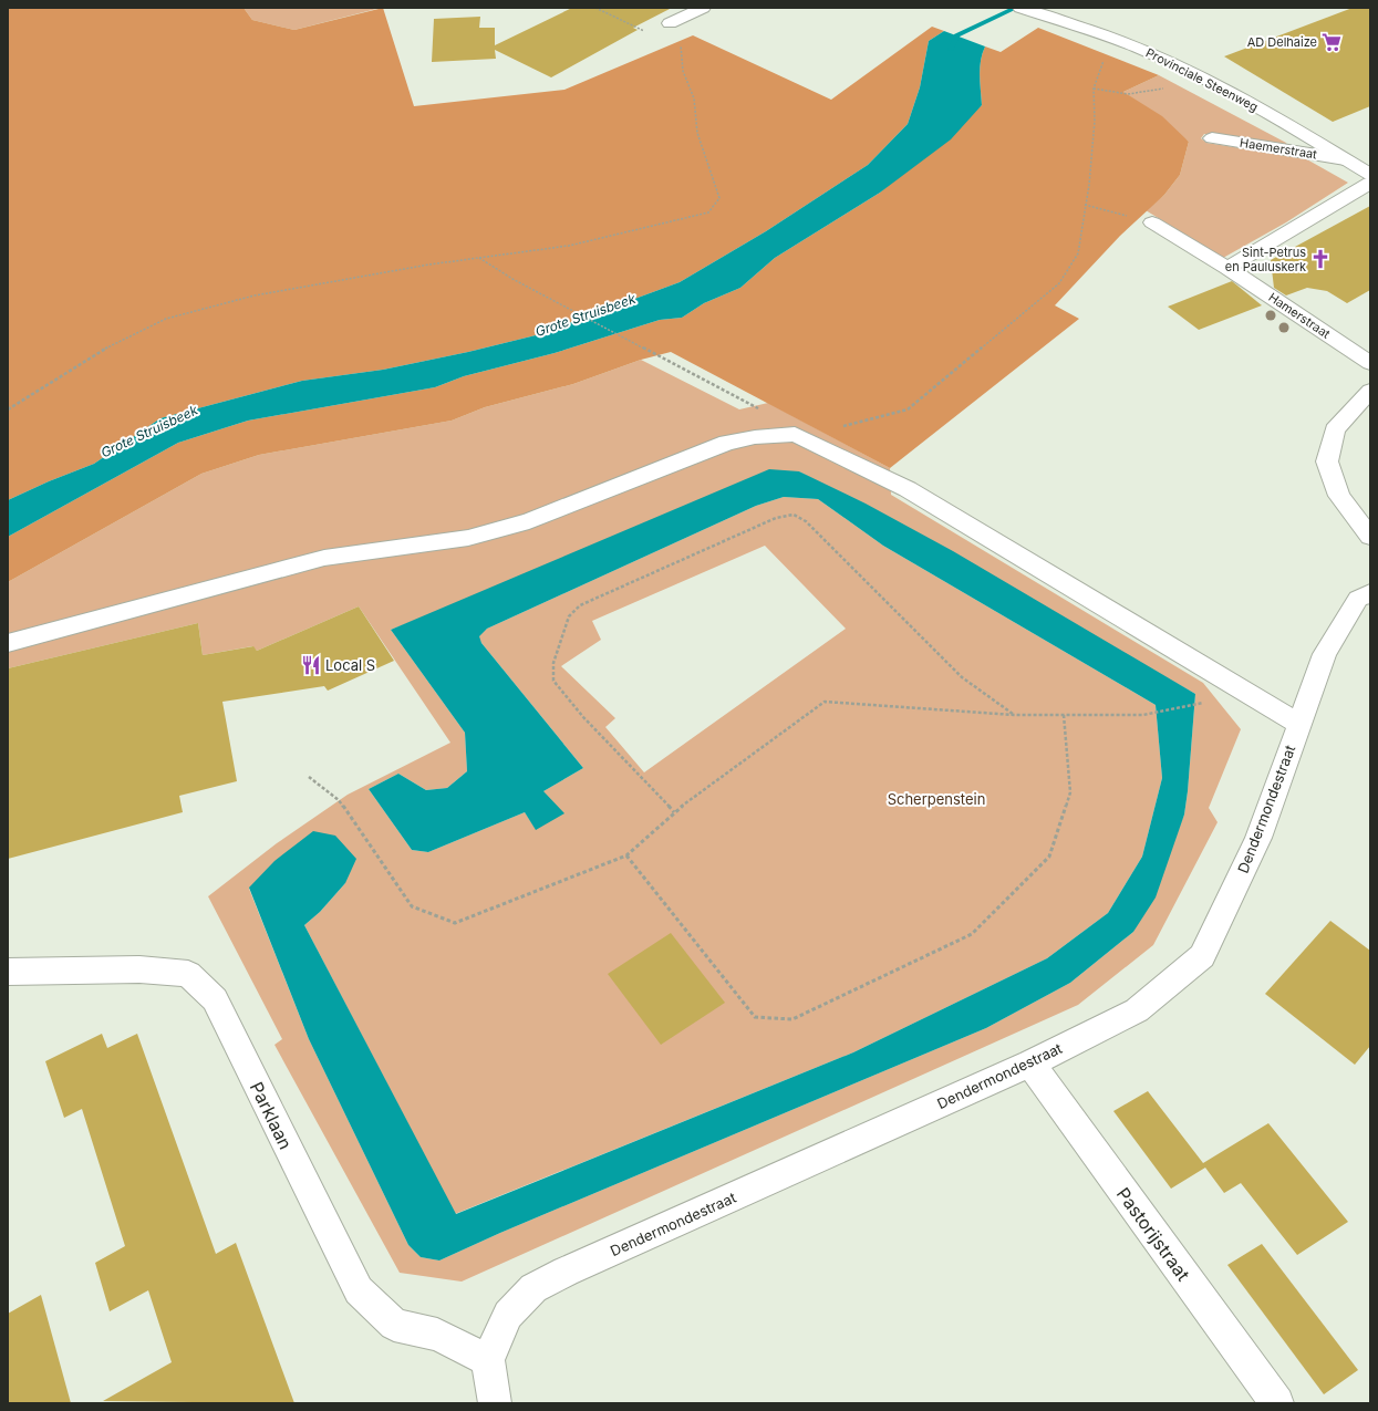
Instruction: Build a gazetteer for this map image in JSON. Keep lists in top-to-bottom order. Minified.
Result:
{"streets":{"street":["Provinciale Steenweg","Haemerstraat","Hamerstraat","Dendermondestraat","Parklaan","Pastorijstraat"]},"crossings":[["Provinciale Steenweg","Haemerstraat"],["Dendermondestraat","Parklaan"],["Dendermondestraat","Pastorijstraat"]],"water":["Grote Struisbeek"],"parks":["Scherpenstein"],"places":{"supermarket":["AD Delhaize"],"church":["Sint-Petrus en Pauluskerk"],"restaurant":["Local S"]}}
